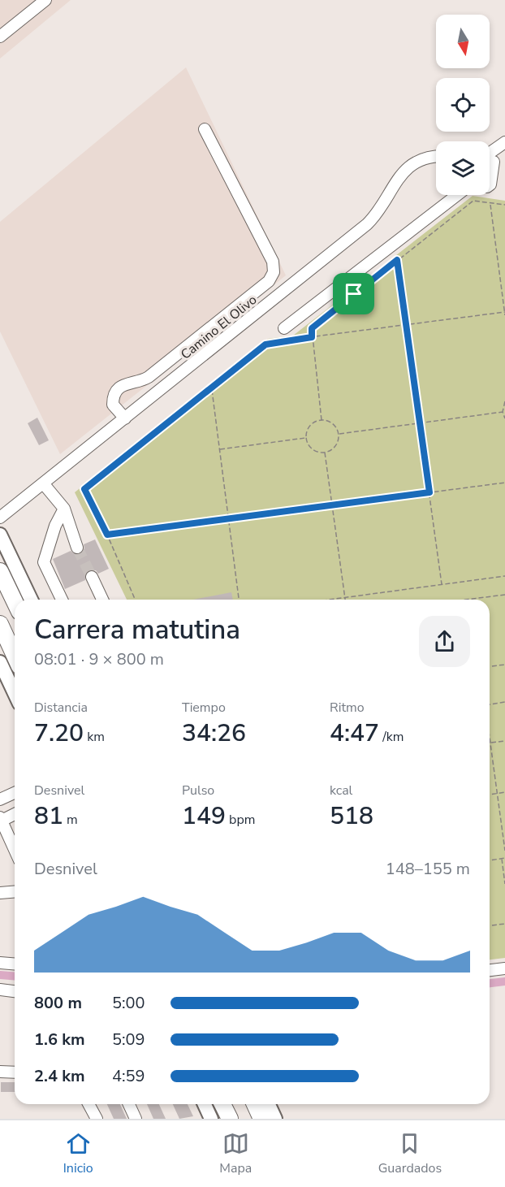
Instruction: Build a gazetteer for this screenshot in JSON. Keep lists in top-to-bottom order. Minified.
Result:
{"streets":{"street":["Camino El Olivo"]},"north":"bottom","page":{"heading":["Carrera matutina","08:01 · 9 × 800 m"],"stats":[["Distancia","7.20 km"],["Tiempo","34:26"],["Ritmo","4:47 /km"],["Desnivel","81 m"],["Pulso","149 bpm"],["kcal","518"]],"chart":["Desnivel","148–155 m"],"list":[{"name":"800 m","note":"5:00"},{"name":"1.6 km","note":"5:09"},{"name":"2.4 km","note":"4:59"}],"tabs":["Inicio","Mapa","Guardados"]}}
